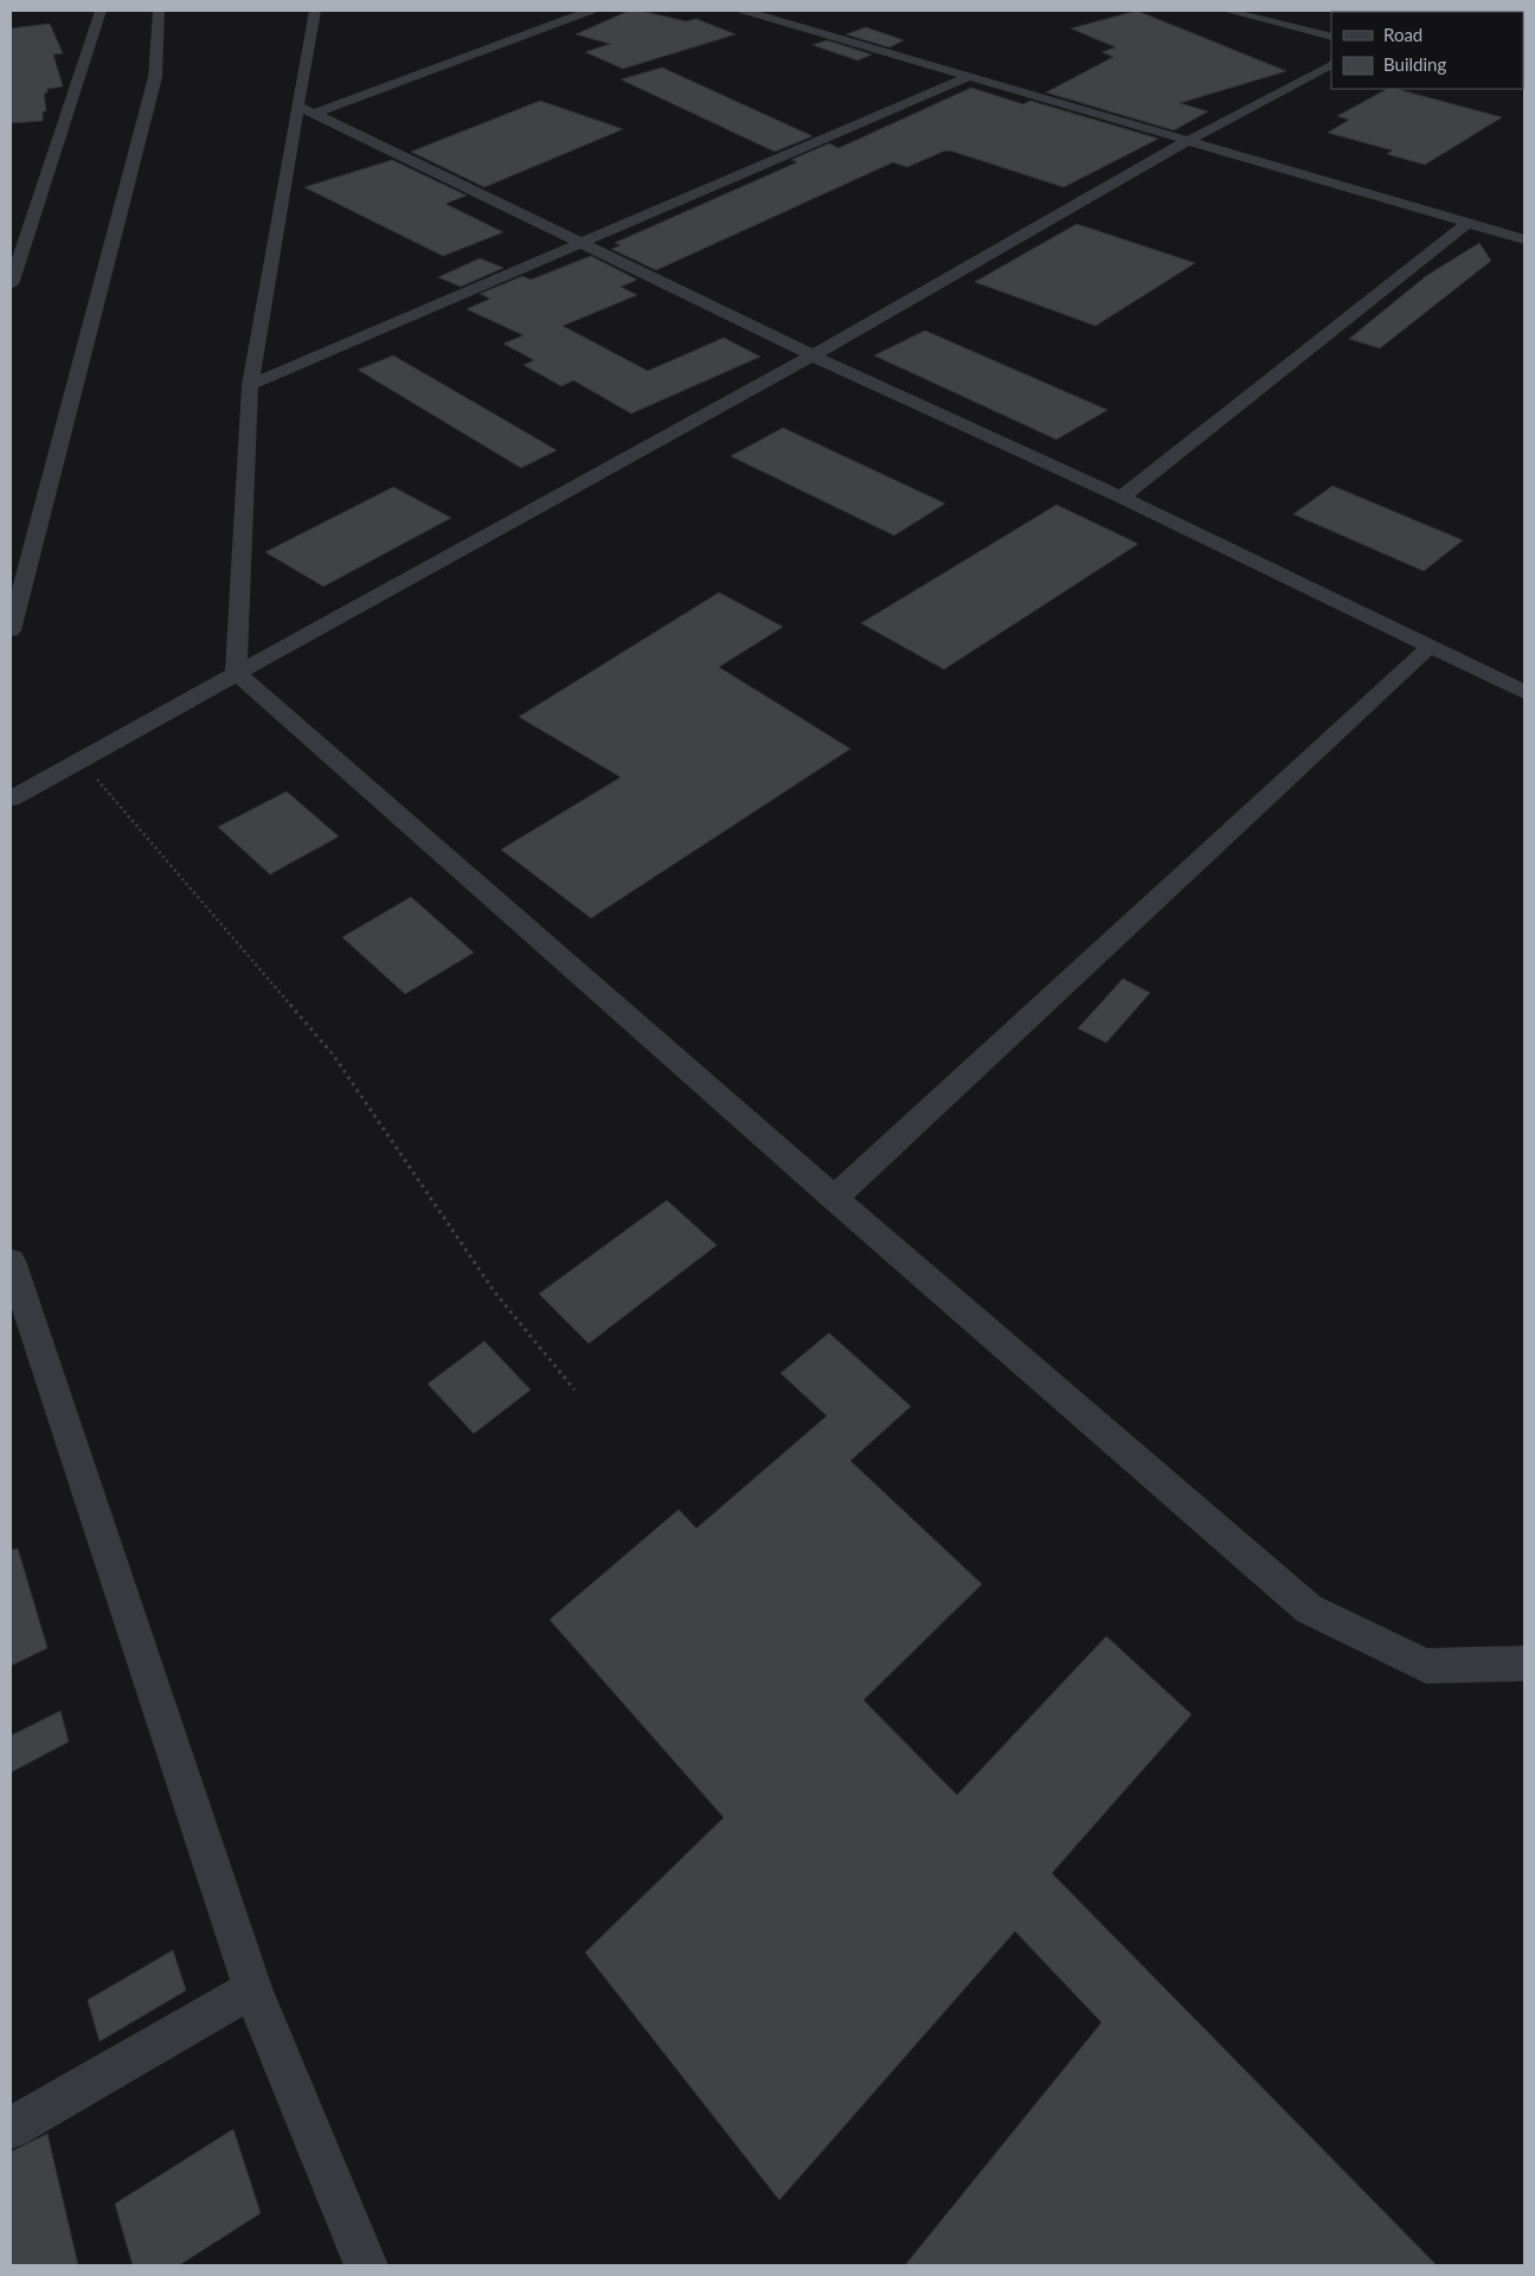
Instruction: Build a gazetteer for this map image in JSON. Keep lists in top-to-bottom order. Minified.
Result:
{"legend":["Road","Building"]}
